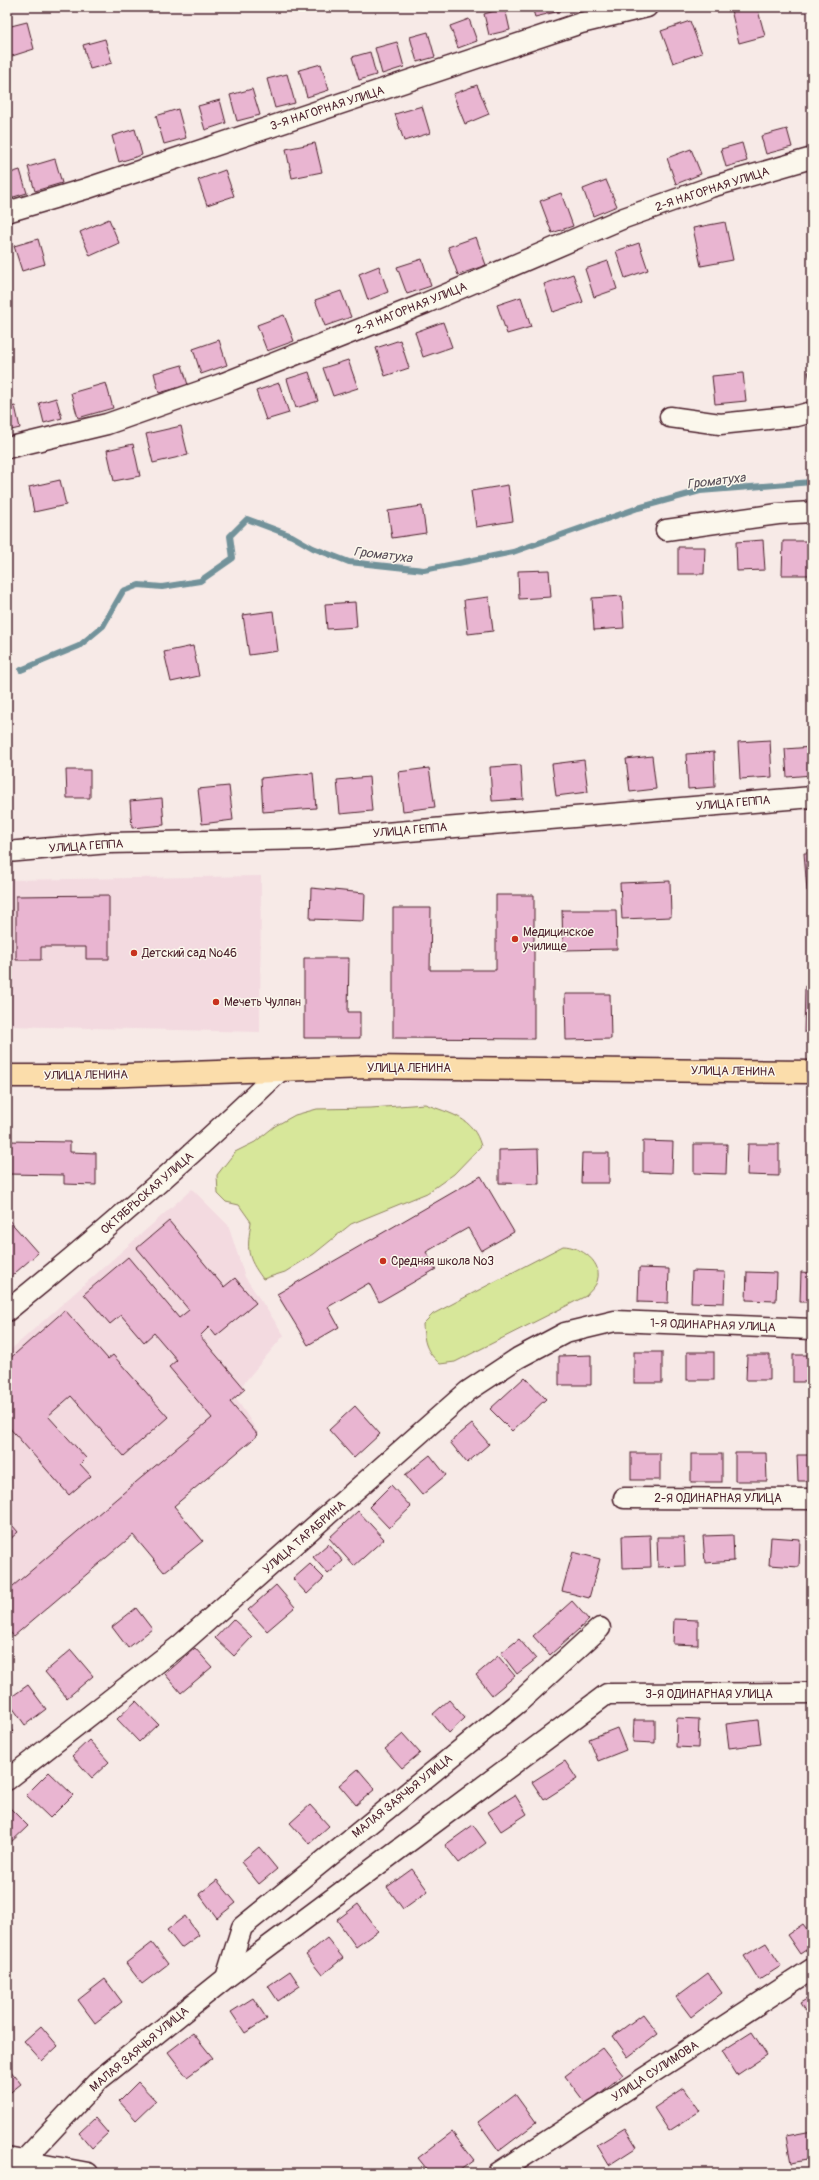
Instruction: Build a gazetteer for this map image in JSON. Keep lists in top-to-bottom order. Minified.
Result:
{"streets":{"main road":["УЛИЦА ЛЕНИНА"],"street":["3-Я НАГОРНАЯ УЛИЦА","2-Я НАГОРНАЯ УЛИЦА","УЛИЦА ГЕППА","ОКТЯБРЬСКАЯ УЛИЦА","1-Я ОДИНАРНАЯ УЛИЦА","2-Я ОДИНАРНАЯ УЛИЦА","УЛИЦА ТАРАБРИНА","3-Я ОДИНАРНАЯ УЛИЦА","МАЛАЯ ЗАЯЧЬЯ УЛИЦА","УЛИЦА СУЛИМОВА"]},"crossings":[["УЛИЦА ЛЕНИНА","ОКТЯБРЬСКАЯ УЛИЦА"],["1-Я ОДИНАРНАЯ УЛИЦА","УЛИЦА ТАРАБРИНА"],["3-Я ОДИНАРНАЯ УЛИЦА","МАЛАЯ ЗАЯЧЬЯ УЛИЦА"]],"water":["Громатуха"],"places":["Медицинское училище","Детский сад №46","Мечеть Чулпан","Средняя школа №3"]}
